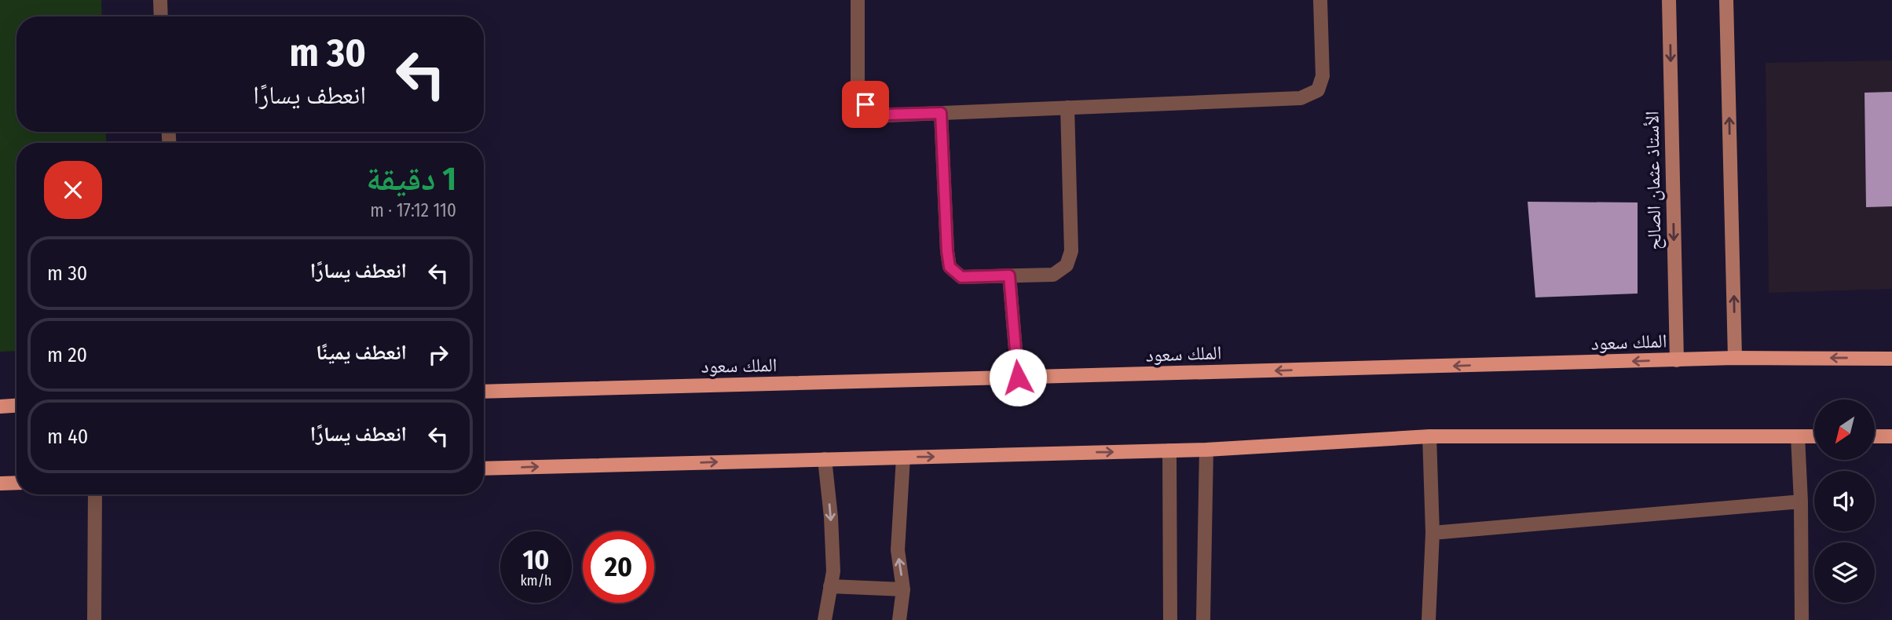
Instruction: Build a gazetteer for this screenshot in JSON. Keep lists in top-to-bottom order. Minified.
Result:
{"streets":{"main road":["الملك سعود"],"street":["الأستاذ عثمان الصالح"]},"crossings":[["الأستاذ عثمان الصالح","الملك سعود"]],"north":"bottom left","page":{"turn":["30 m","انعطف يسارًا"],"heading":["1 دقيقة","110 m · 17:12"],"list":[{"name":"انعطف يسارًا","value":"30 m"},{"name":"انعطف يمينًا","value":"20 m"},{"name":"انعطف يسارًا","value":"40 m"}],"speed":"10 km/h","limit":"20"}}
